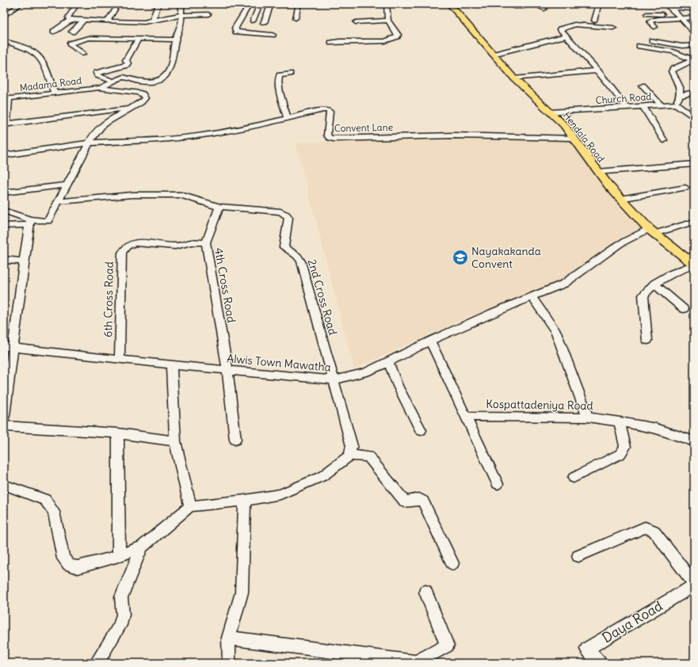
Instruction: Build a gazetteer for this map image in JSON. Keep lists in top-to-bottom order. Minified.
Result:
{"streets":{"main road":["Hendala Road"],"street":["Madama Road","Church Road","Convent Lane","4th Cross Road","2nd Cross Road","6th Cross Road","Alwis Town Mawatha","Kospattadeniya Road","Daya Road"]},"crossings":[["Church Road","Hendala Road"],["Convent Lane","Hendala Road"],["Hendala Road","Alwis Town Mawatha"],["4th Cross Road","2nd Cross Road"],["4th Cross Road","6th Cross Road"],["4th Cross Road","Alwis Town Mawatha"],["2nd Cross Road","Alwis Town Mawatha"],["6th Cross Road","Alwis Town Mawatha"]],"places":{"school or university":["Nayakakanda Convent"]}}
